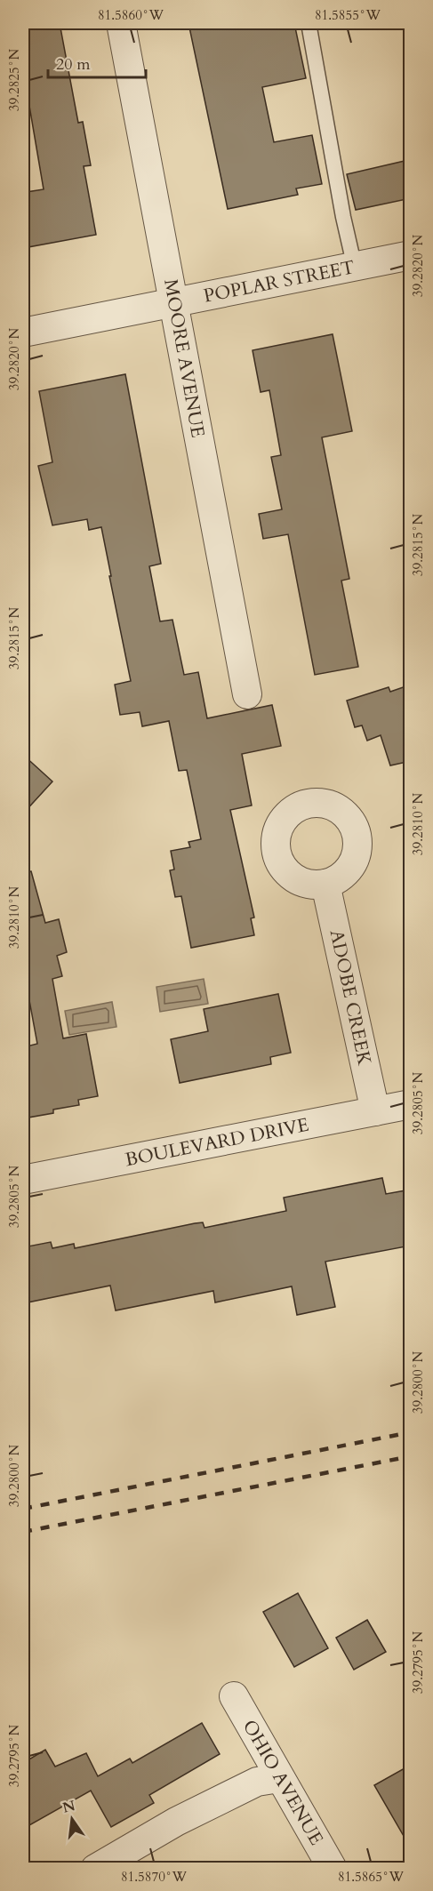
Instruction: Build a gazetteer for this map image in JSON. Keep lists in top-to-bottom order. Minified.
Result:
{"streets":{"street":["POPLAR STREET","MOORE AVENUE","ADOBE CREEK","BOULEVARD DRIVE","OHIO AVENUE"]},"crossings":[["POPLAR STREET","MOORE AVENUE"],["ADOBE CREEK","BOULEVARD DRIVE"]],"scale_bar":"20 m","north":"top","coordinates":["81.5860°W","81.5855°W","39.2825°N","39.2820°N","39.2815°N","39.2810°N","39.2805°N","39.2800°N","39.2795°N","81.5870°W","81.5865°W"]}
